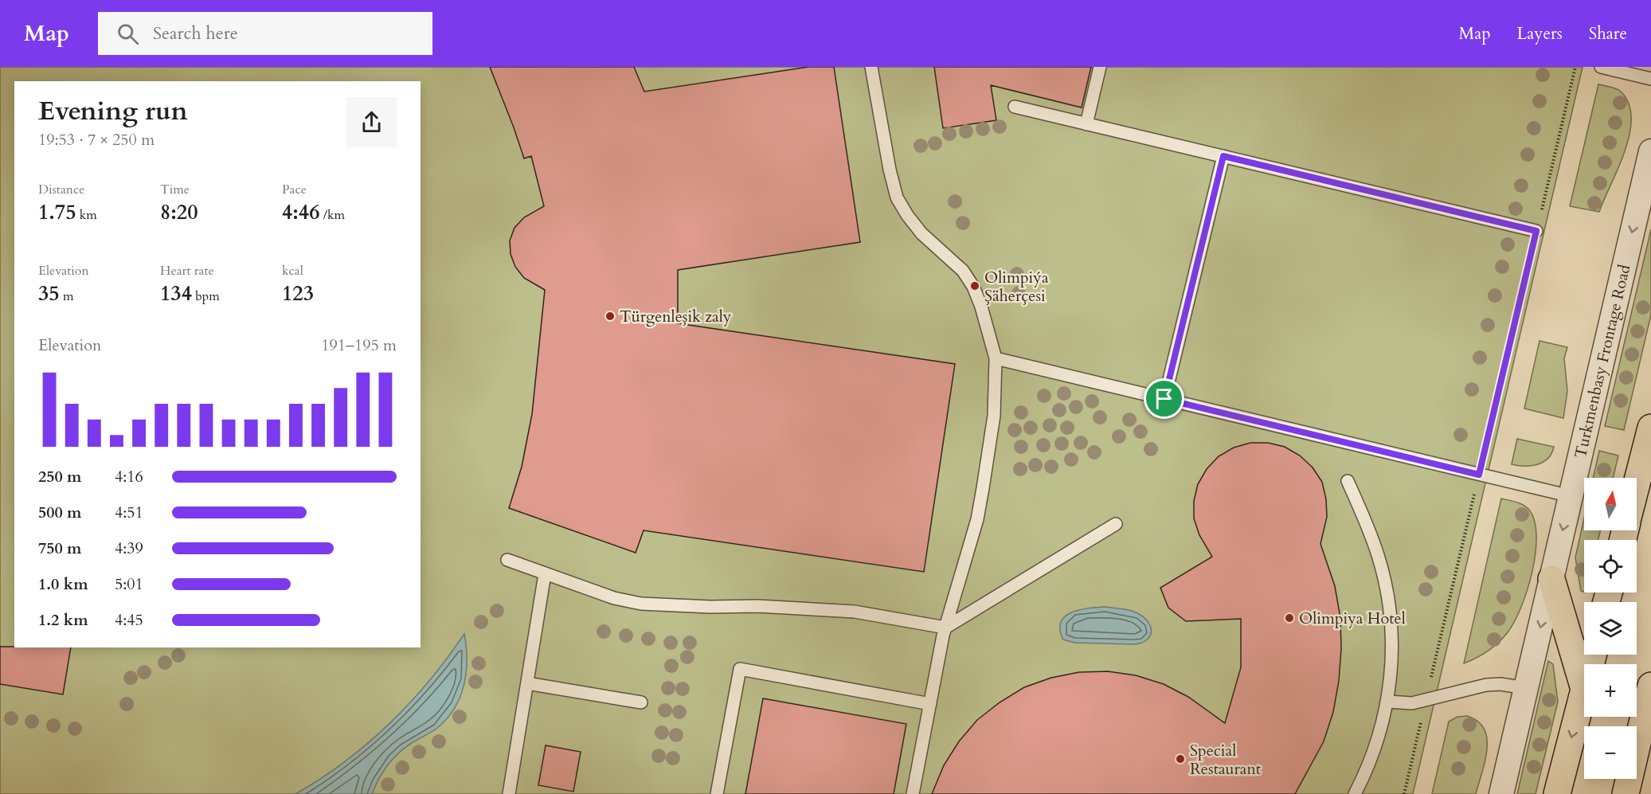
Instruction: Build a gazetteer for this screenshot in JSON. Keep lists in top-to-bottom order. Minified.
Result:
{"streets":{"street":["Turkmenbasy Frontage Road"]},"one_way":["Turkmenbasy Frontage Road"],"places":["Olimpiýa Şäherçesi","Türgenleşik zaly","Olimpiya Hotel","Special Restaurant"],"north":"top","page":{"header":"Map","search":"Search here","nav":["Map","Layers","Share"],"heading":["Evening run","19:53 · 7 × 250 m"],"stats":[["Distance","1.75 km"],["Time","8:20"],["Pace","4:46 /km"],["Elevation","35 m"],["Heart rate","134 bpm"],["kcal","123"]],"chart":["Elevation","191–195 m"],"list":[{"name":"250 m","note":"4:16"},{"name":"500 m","note":"4:51"},{"name":"750 m","note":"4:39"},{"name":"1.0 km","note":"5:01"},{"name":"1.2 km","note":"4:45"}],"map_buttons":["+","−"]}}
